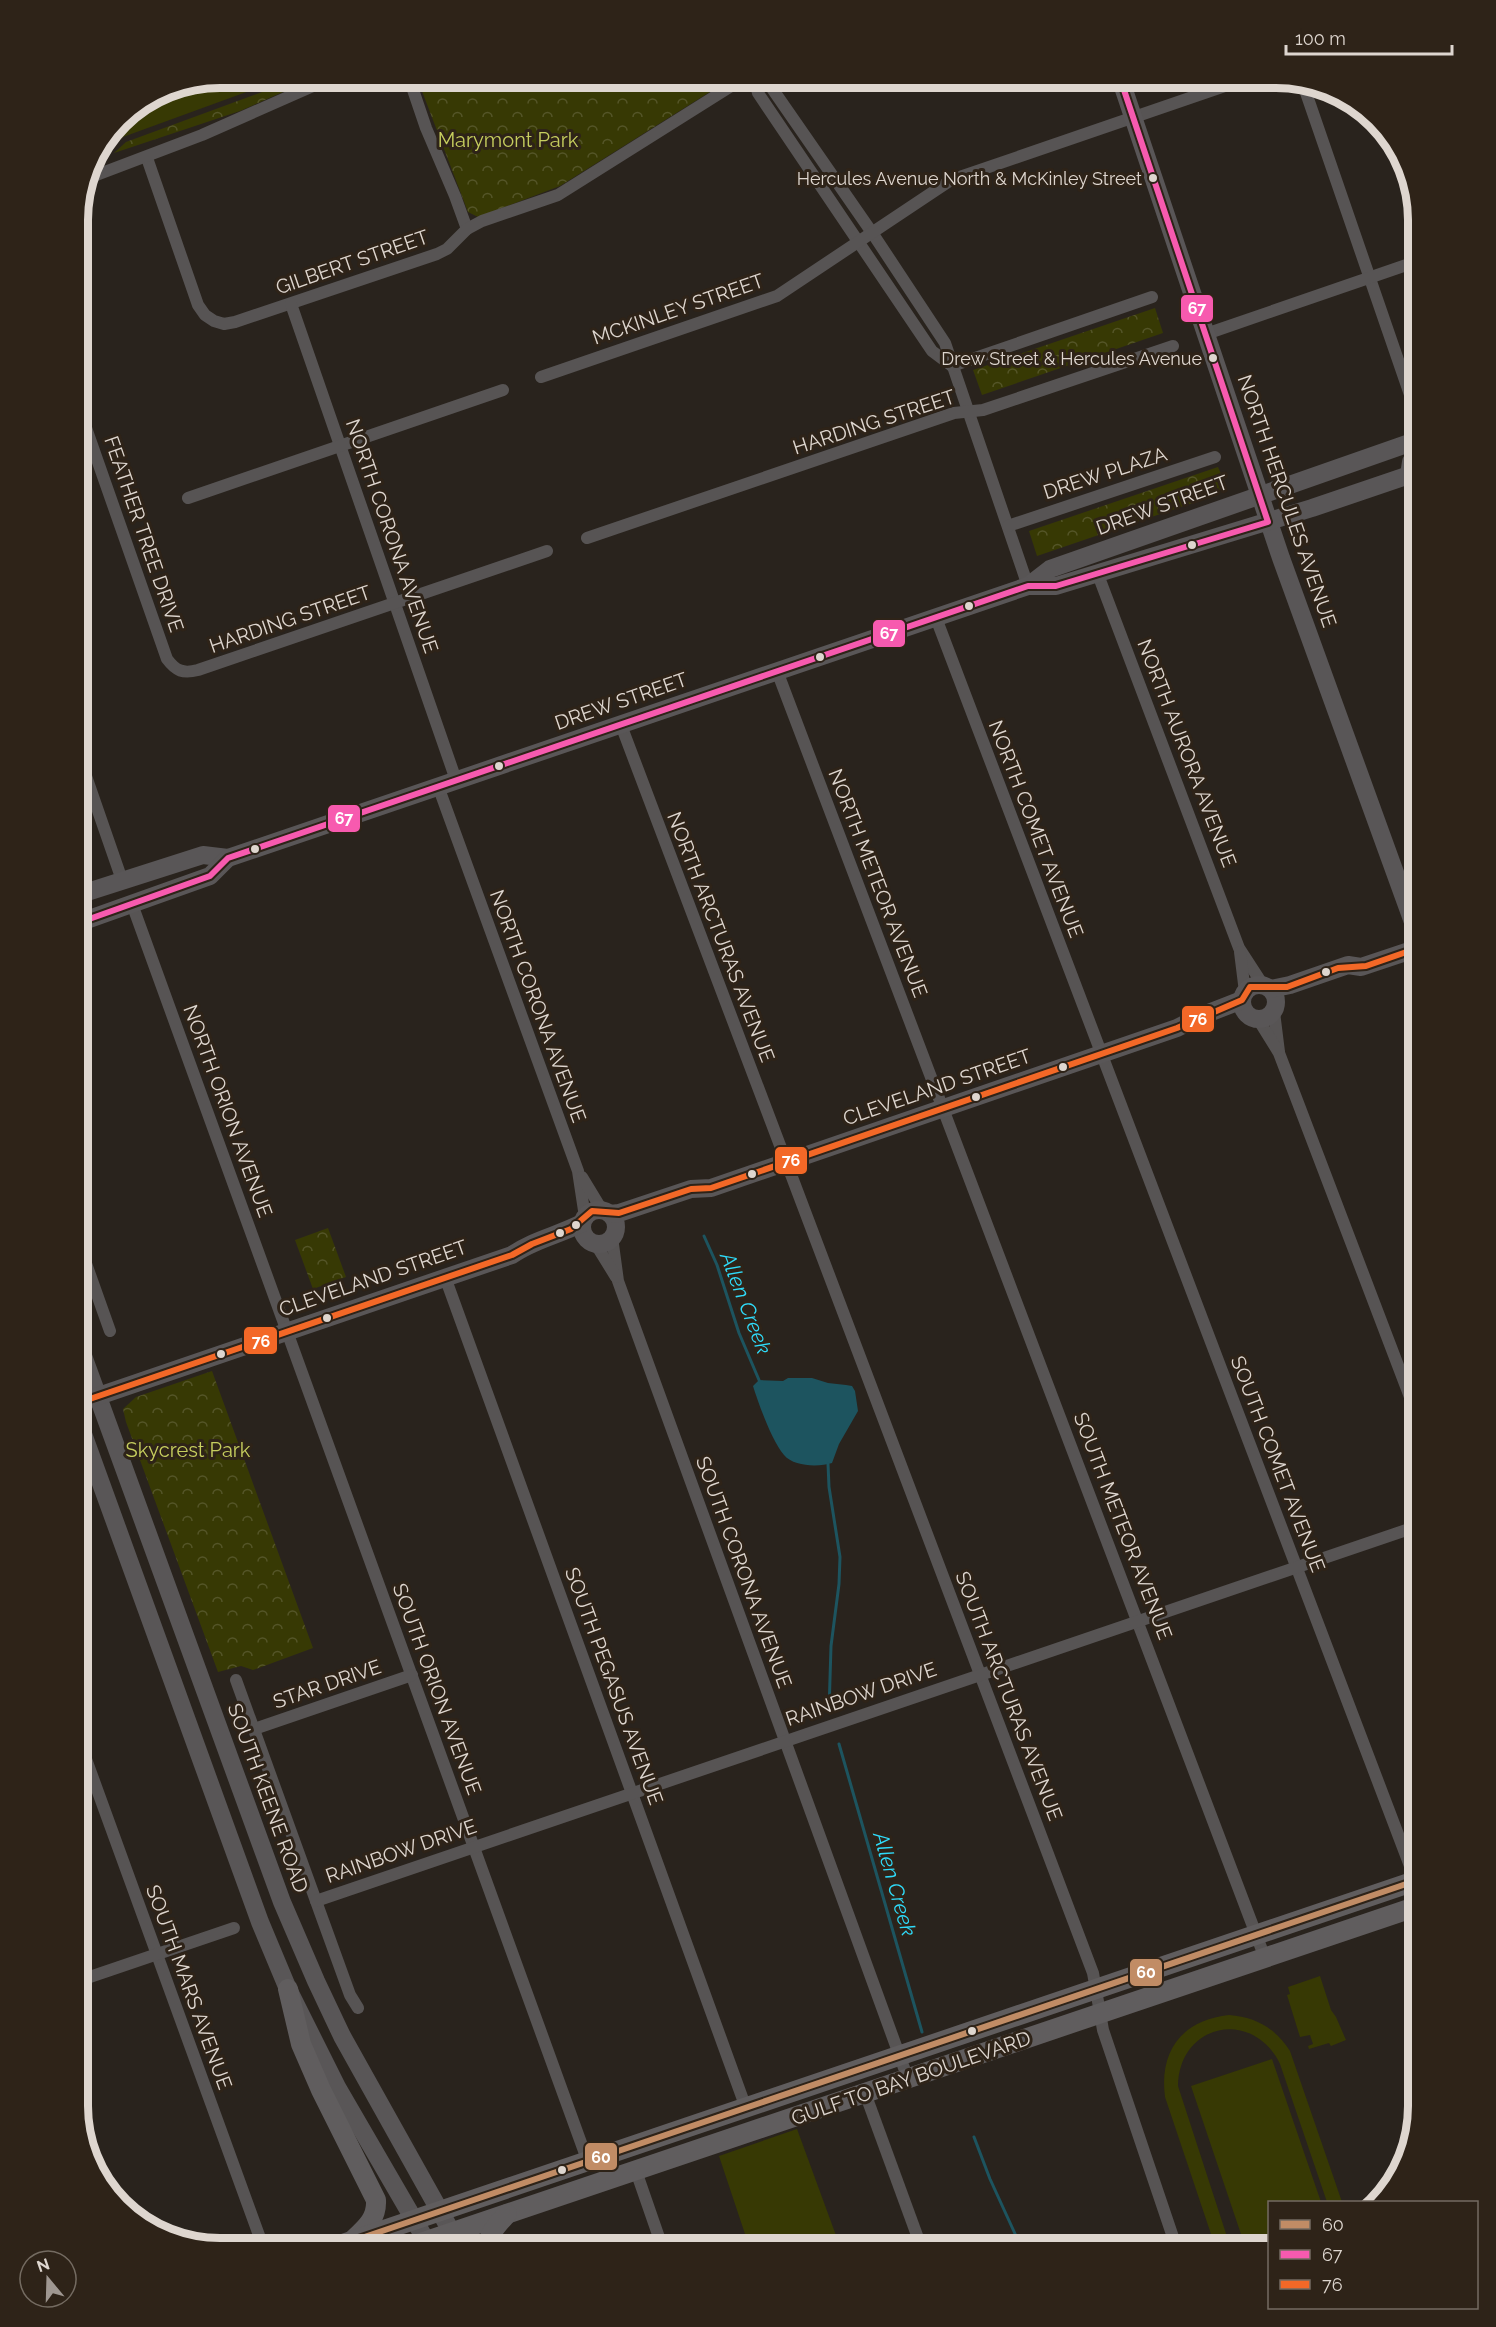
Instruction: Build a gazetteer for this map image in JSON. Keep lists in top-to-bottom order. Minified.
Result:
{"streets":{"main road":["NORTH HERCULES AVENUE","DREW STREET","CLEVELAND STREET","SOUTH KEENE ROAD","GULF TO BAY BOULEVARD"],"street":["GILBERT STREET","MCKINLEY STREET","HARDING STREET","DREW PLAZA","FEATHER TREE DRIVE","NORTH CORONA AVENUE","NORTH AURORA AVENUE","NORTH COMET AVENUE","NORTH METEOR AVENUE","NORTH ARCTURAS AVENUE","NORTH ORION AVENUE","SOUTH COMET AVENUE","SOUTH METEOR AVENUE","SOUTH CORONA AVENUE","STAR DRIVE","SOUTH PEGASUS AVENUE","SOUTH ORION AVENUE","RAINBOW DRIVE","SOUTH ARCTURAS AVENUE","SOUTH MARS AVENUE"]},"crossings":[["GILBERT STREET","NORTH CORONA AVENUE"],["MCKINLEY STREET","NORTH HERCULES AVENUE"],["HARDING STREET","FEATHER TREE DRIVE"],["HARDING STREET","NORTH CORONA AVENUE"],["NORTH HERCULES AVENUE","DREW STREET"],["DREW STREET","NORTH CORONA AVENUE"],["DREW STREET","NORTH AURORA AVENUE"],["DREW STREET","NORTH COMET AVENUE"],["DREW STREET","NORTH METEOR AVENUE"],["DREW STREET","NORTH ARCTURAS AVENUE"],["DREW STREET","NORTH ORION AVENUE"],["NORTH CORONA AVENUE","CLEVELAND STREET"],["NORTH CORONA AVENUE","SOUTH CORONA AVENUE"],["NORTH AURORA AVENUE","CLEVELAND STREET"],["NORTH COMET AVENUE","CLEVELAND STREET"],["NORTH COMET AVENUE","SOUTH COMET AVENUE"],["NORTH METEOR AVENUE","CLEVELAND STREET"],["NORTH METEOR AVENUE","SOUTH METEOR AVENUE"],["NORTH ARCTURAS AVENUE","CLEVELAND STREET"],["NORTH ARCTURAS AVENUE","SOUTH ARCTURAS AVENUE"],["CLEVELAND STREET","NORTH ORION AVENUE"],["CLEVELAND STREET","SOUTH COMET AVENUE"],["CLEVELAND STREET","SOUTH METEOR AVENUE"],["CLEVELAND STREET","SOUTH CORONA AVENUE"],["CLEVELAND STREET","SOUTH PEGASUS AVENUE"],["CLEVELAND STREET","SOUTH ORION AVENUE"],["CLEVELAND STREET","SOUTH ARCTURAS AVENUE"],["CLEVELAND STREET","SOUTH KEENE ROAD"],["NORTH ORION AVENUE","SOUTH ORION AVENUE"],["SOUTH COMET AVENUE","RAINBOW DRIVE"],["SOUTH METEOR AVENUE","RAINBOW DRIVE"],["SOUTH METEOR AVENUE","GULF TO BAY BOULEVARD"],["SOUTH CORONA AVENUE","RAINBOW DRIVE"],["SOUTH CORONA AVENUE","GULF TO BAY BOULEVARD"],["STAR DRIVE","SOUTH ORION AVENUE"],["SOUTH PEGASUS AVENUE","RAINBOW DRIVE"],["SOUTH PEGASUS AVENUE","GULF TO BAY BOULEVARD"],["SOUTH ORION AVENUE","RAINBOW DRIVE"],["SOUTH ORION AVENUE","GULF TO BAY BOULEVARD"],["RAINBOW DRIVE","SOUTH ARCTURAS AVENUE"],["SOUTH ARCTURAS AVENUE","GULF TO BAY BOULEVARD"],["SOUTH KEENE ROAD","GULF TO BAY BOULEVARD"]],"water":["Allen Creek"],"parks":["Marymont Park","Skycrest Park"],"places":["Hercules Avenue North & McKinley Street","Drew Street & Hercules Avenue"],"lines":["transit line 67","transit line 76","transit line 60"],"legend":["60","67","76"],"scale_bar":"100 m","north":"top"}
